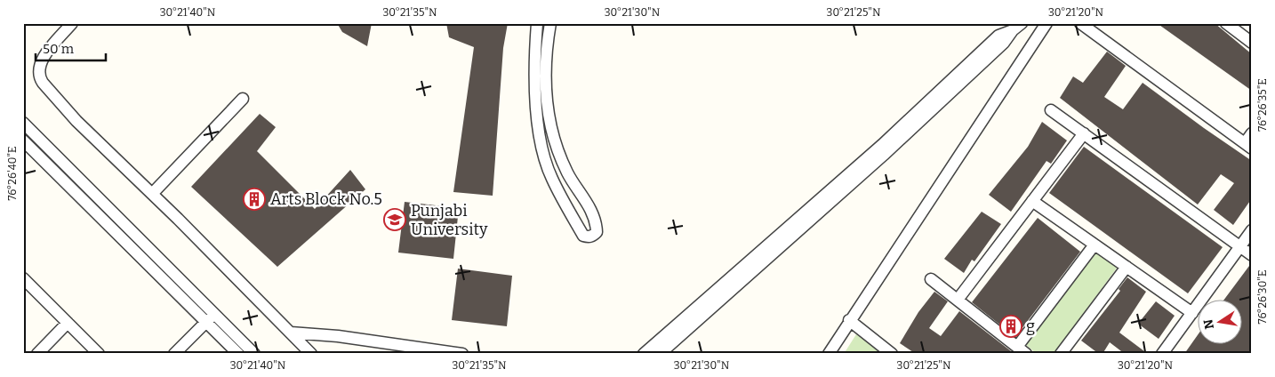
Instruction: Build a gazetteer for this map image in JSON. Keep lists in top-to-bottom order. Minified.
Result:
{"places":{"building":["Arts Block No.5","g"],"school or university":["Punjabi University"]},"scale_bar":"50 m","north":"left","coordinates":["30°21'40\"N","30°21'35\"N","30°21'30\"N","30°21'25\"N","30°21'20\"N","76°26'35\"E","76°26'40\"E","76°26'30\"E"]}
